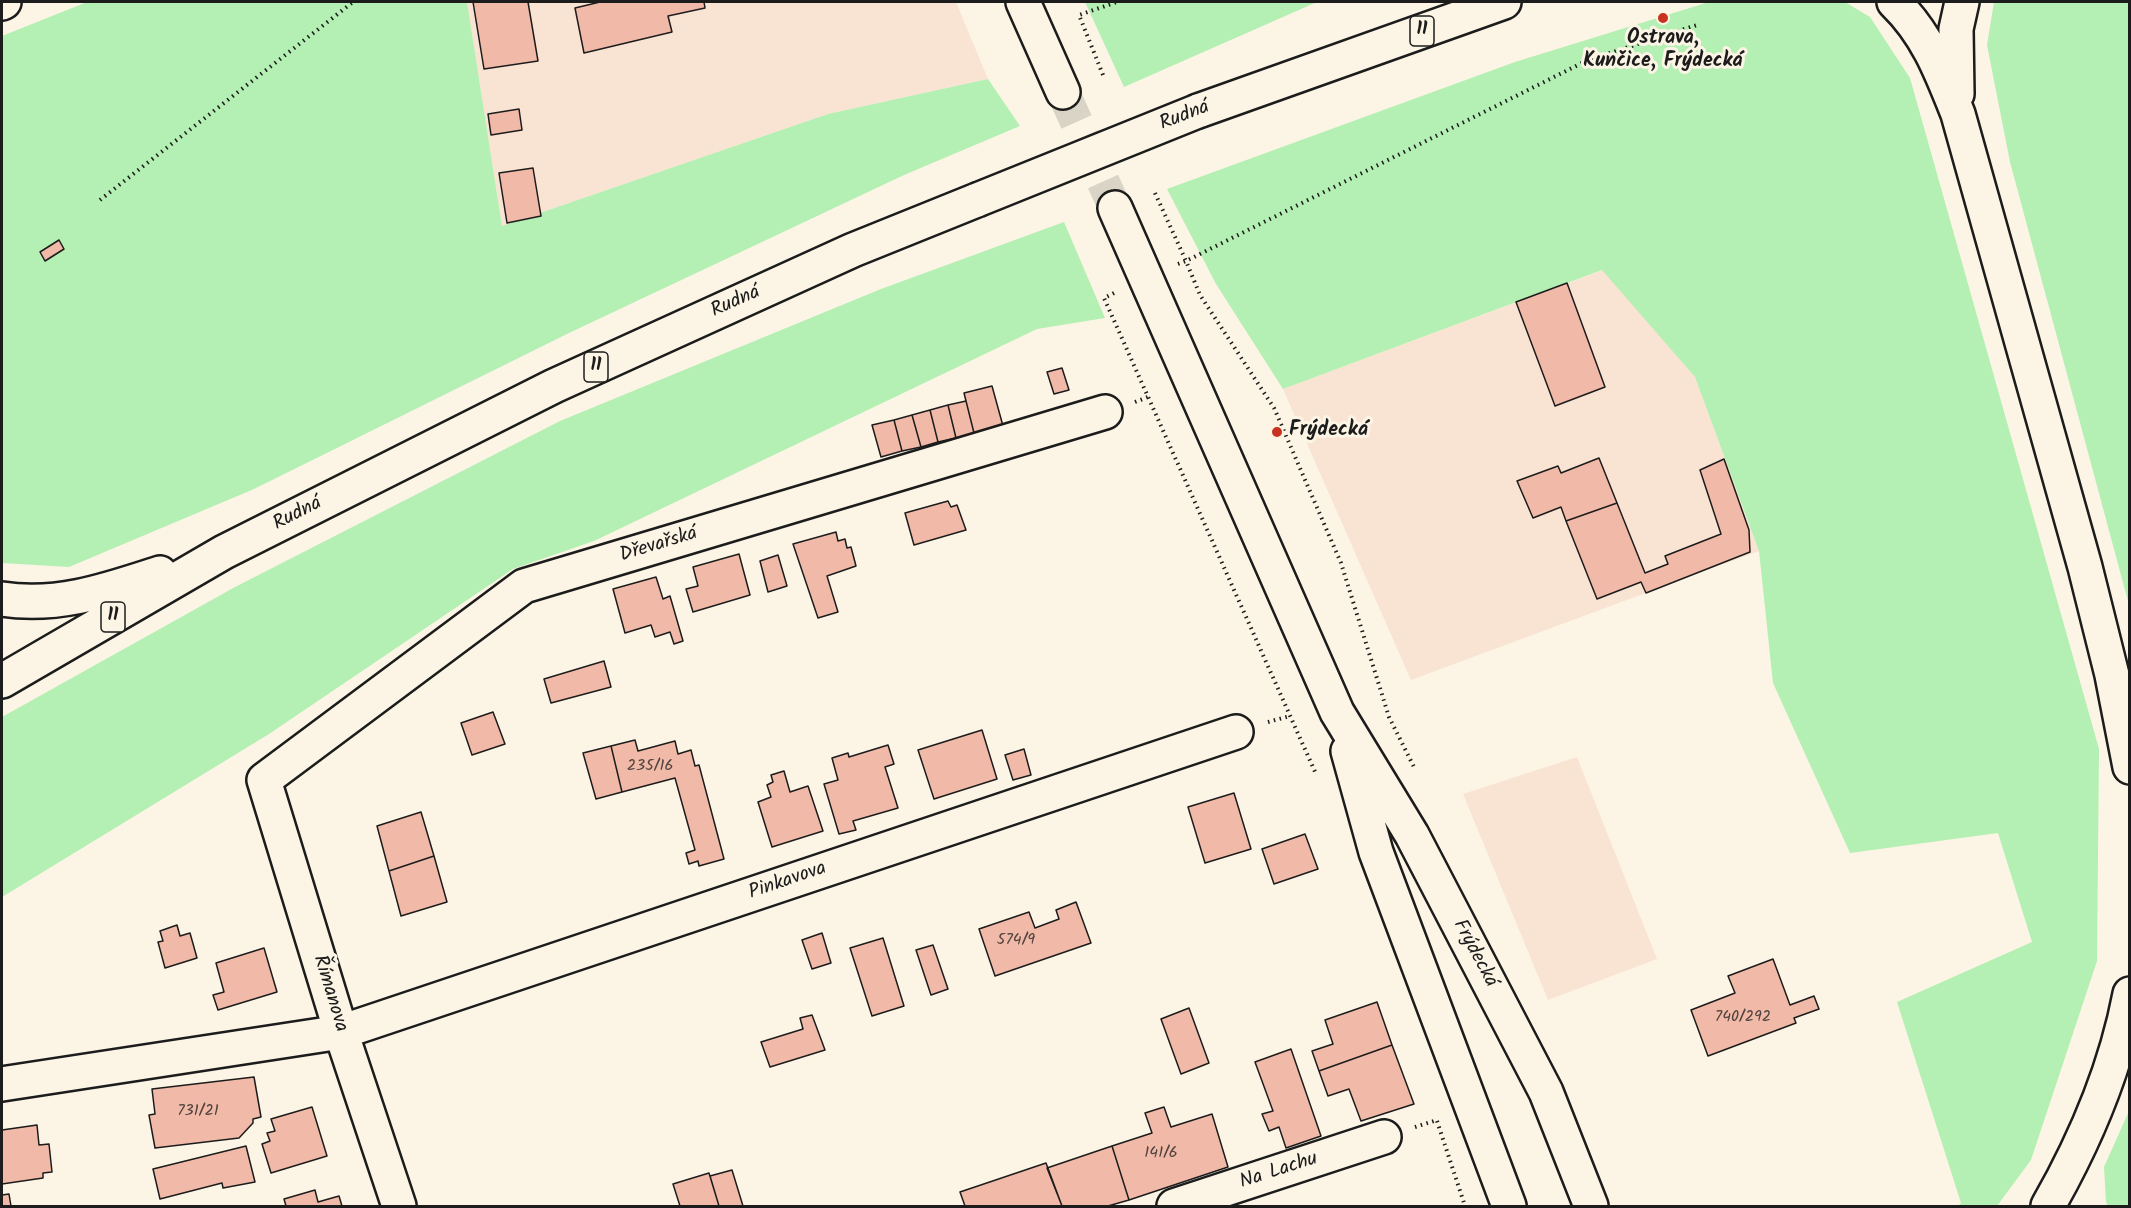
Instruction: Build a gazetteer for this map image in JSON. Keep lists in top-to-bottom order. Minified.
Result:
{"streets":{"main road":["11","Rudná","Dřevařská","Pinkavova","Frýdecká","Římanova","Na Lachu"]},"crossings":[["Dřevařská","Římanova"],["Pinkavova","Římanova"]],"places":["Ostrava, Kunčice, Frýdecká","Frýdecká"],"house_numbers":["235/16","574/9","740/292","731/21","141/6"]}
